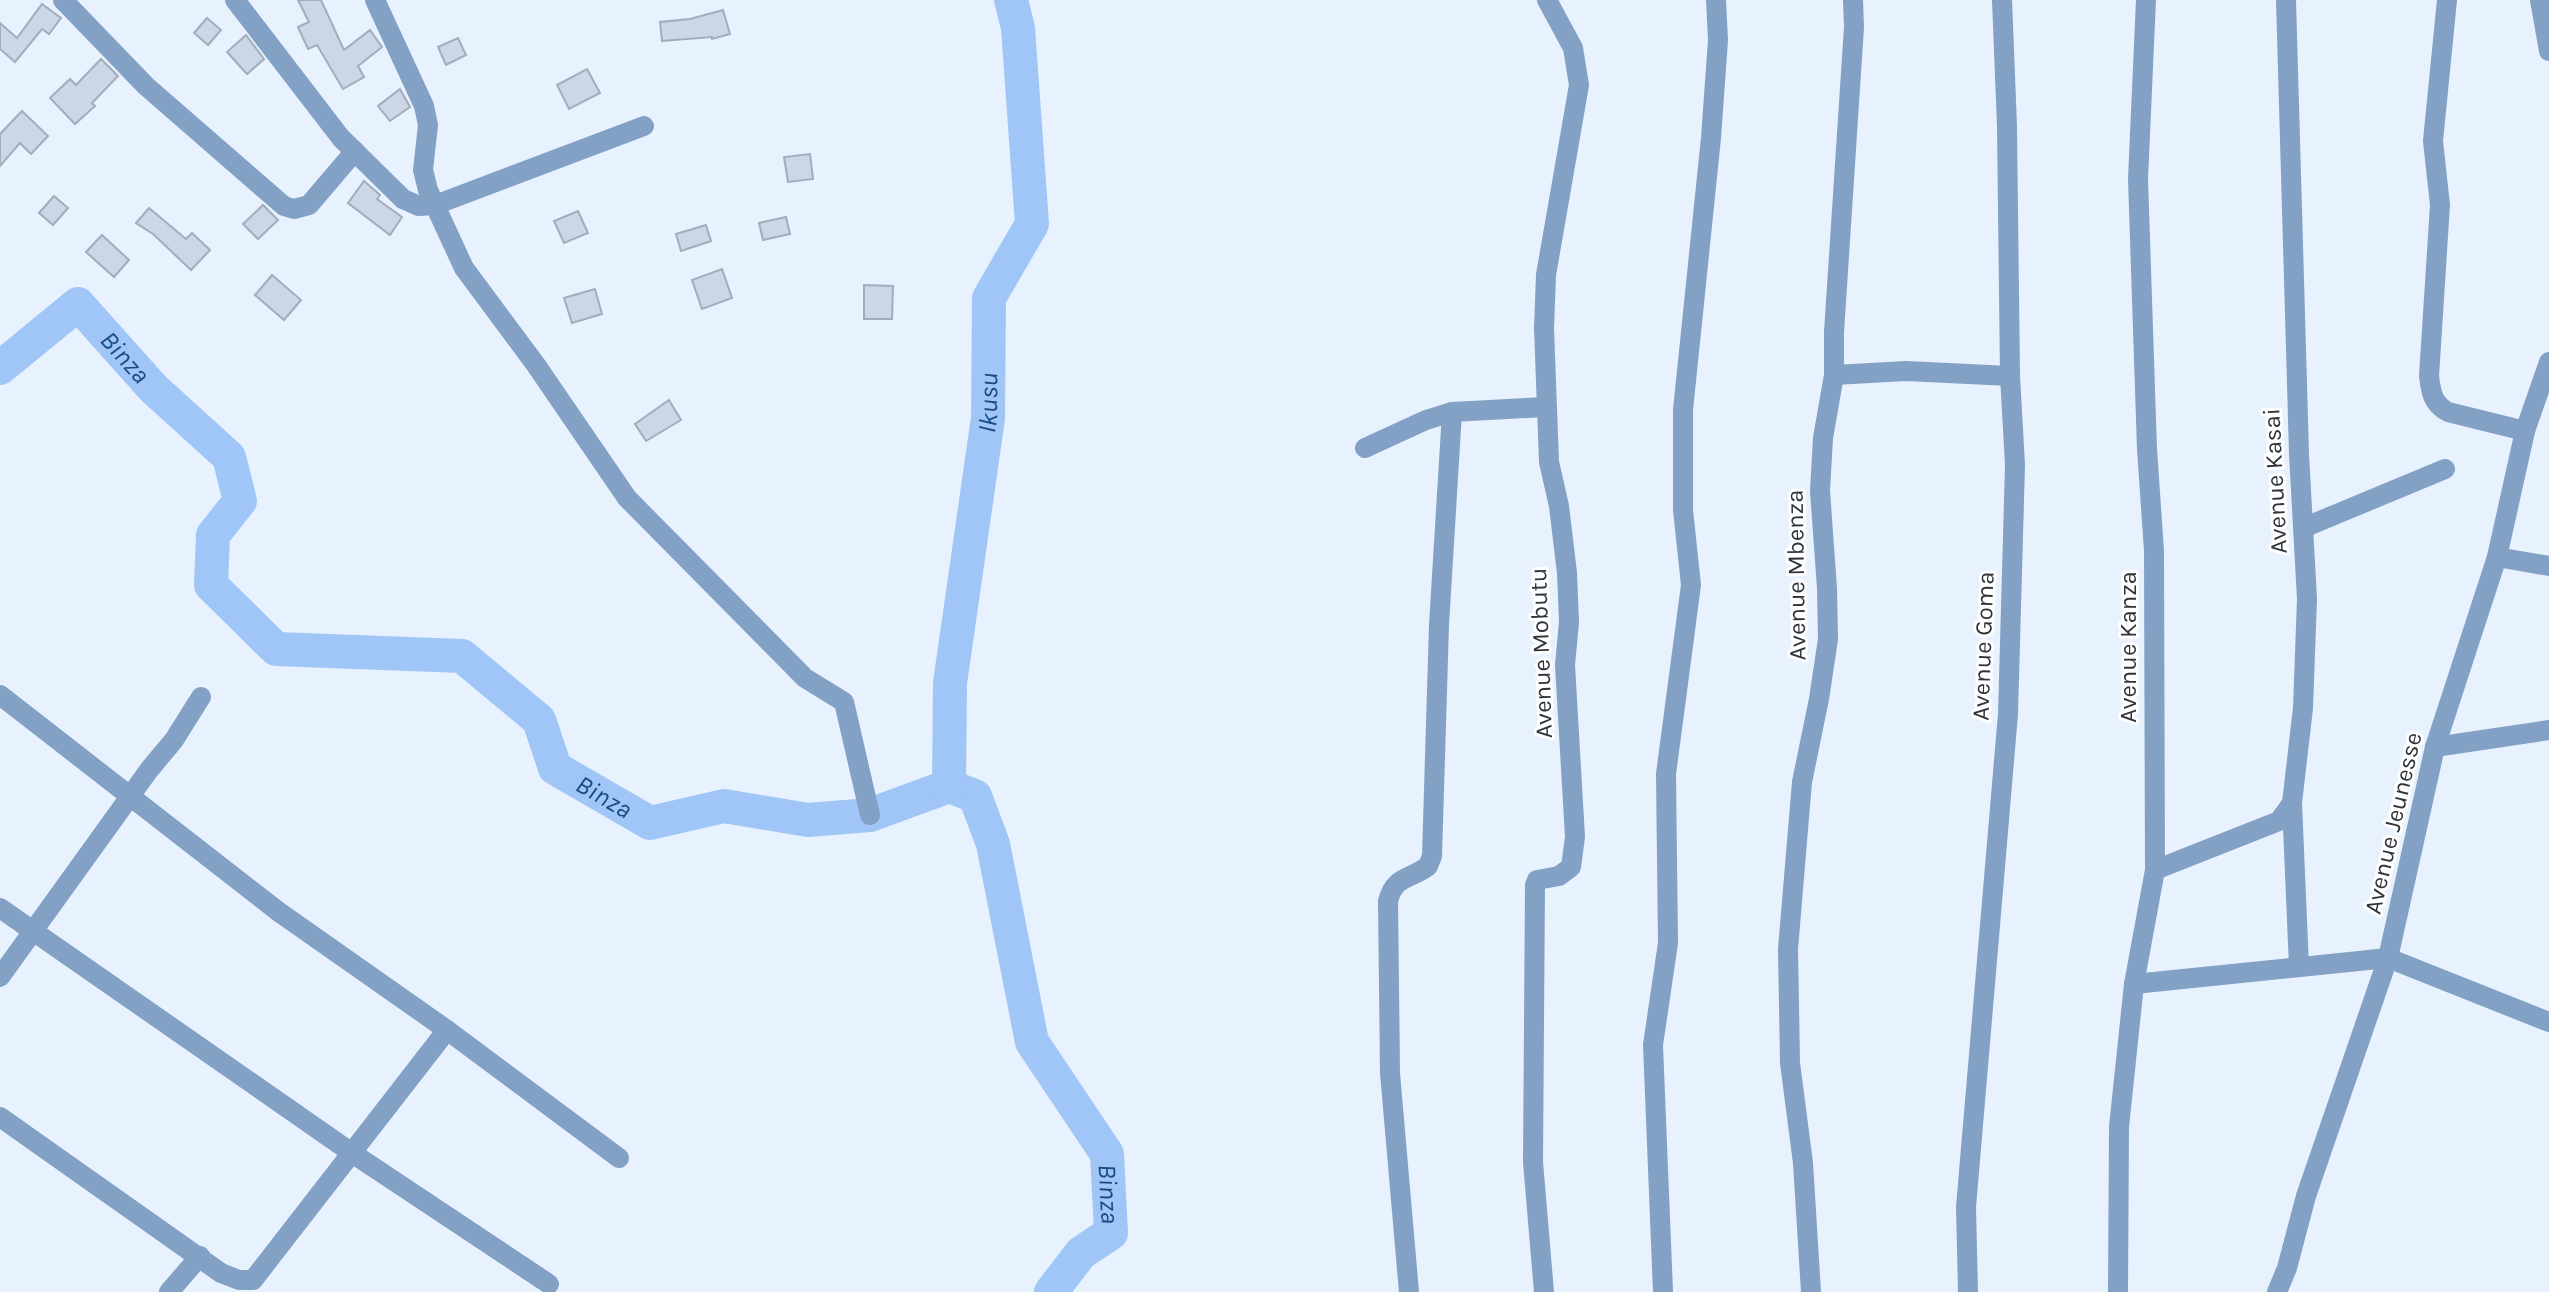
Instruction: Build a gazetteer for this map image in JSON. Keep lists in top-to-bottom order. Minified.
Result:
{"streets":{"street":["Avenue Kasai","Avenue Mbenza","Avenue Goma","Avenue Kanza","Avenue Mobutu","Avenue Jeunesse"]},"water":["Binza","Ikusu"]}
